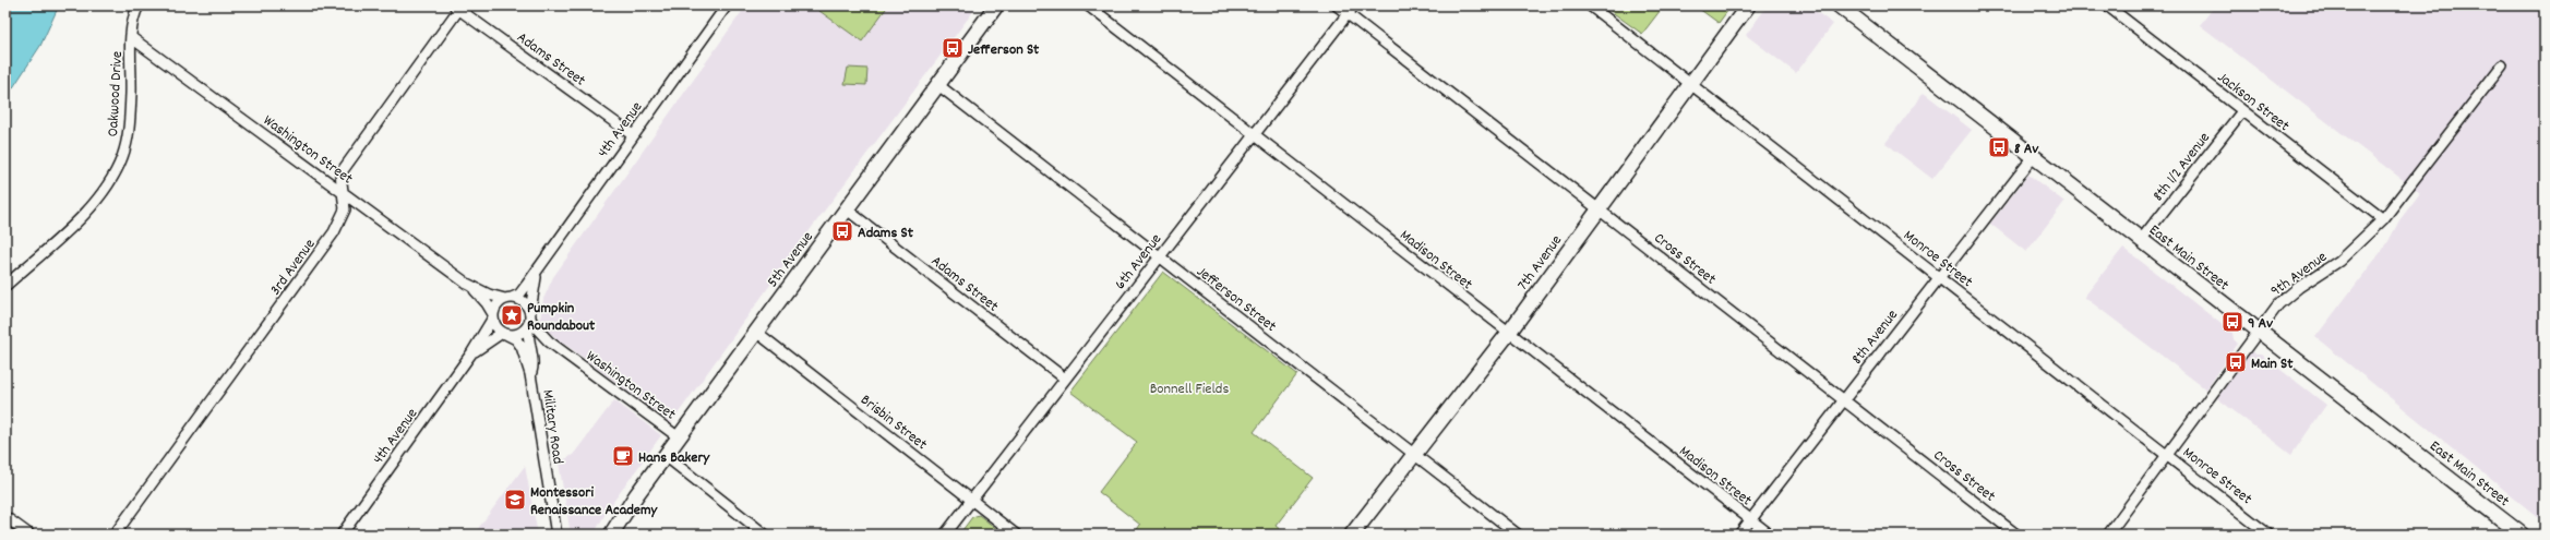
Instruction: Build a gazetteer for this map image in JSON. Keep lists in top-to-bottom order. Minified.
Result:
{"streets":{"main road":["East Main Street","5th Avenue","7th Avenue"],"street":["Adams Street","Oakwood Drive","Jackson Street","4th Avenue","Washington Street","8th 1/2 Avenue","Cross Street","Monroe Street","Madison Street","6th Avenue","3rd Avenue","9th Avenue","Jefferson Street","8th Avenue","Brisbin Street","Military Road"]},"crossings":[["Adams Street","4th Avenue"],["Adams Street","5th Avenue"],["Adams Street","6th Avenue"],["Adams Street","3rd Avenue"],["Oakwood Drive","Washington Street"],["Jackson Street","8th 1/2 Avenue"],["Jackson Street","9th Avenue"],["4th Avenue","Washington Street"],["4th Avenue","Military Road"],["Washington Street","5th Avenue"],["Washington Street","3rd Avenue"],["Washington Street","Military Road"],["8th 1/2 Avenue","East Main Street"],["East Main Street","9th Avenue"],["East Main Street","8th Avenue"],["Cross Street","6th Avenue"],["Cross Street","7th Avenue"],["Cross Street","8th Avenue"],["Monroe Street","7th Avenue"],["Monroe Street","9th Avenue"],["Monroe Street","8th Avenue"],["5th Avenue","Jefferson Street"],["5th Avenue","Brisbin Street"],["Madison Street","6th Avenue"],["Madison Street","7th Avenue"],["Madison Street","8th Avenue"],["6th Avenue","Jefferson Street"],["6th Avenue","Brisbin Street"],["7th Avenue","Jefferson Street"]],"parks":["Bonnell Fields"],"places":{"bus stop":["Jefferson St","8 Av","Adams St","9 Av","Main St"],"place":["Pumpkin Roundabout"],"cafe":["Hans Bakery"],"school or university":["Montessori Renaissance Academy"]}}
